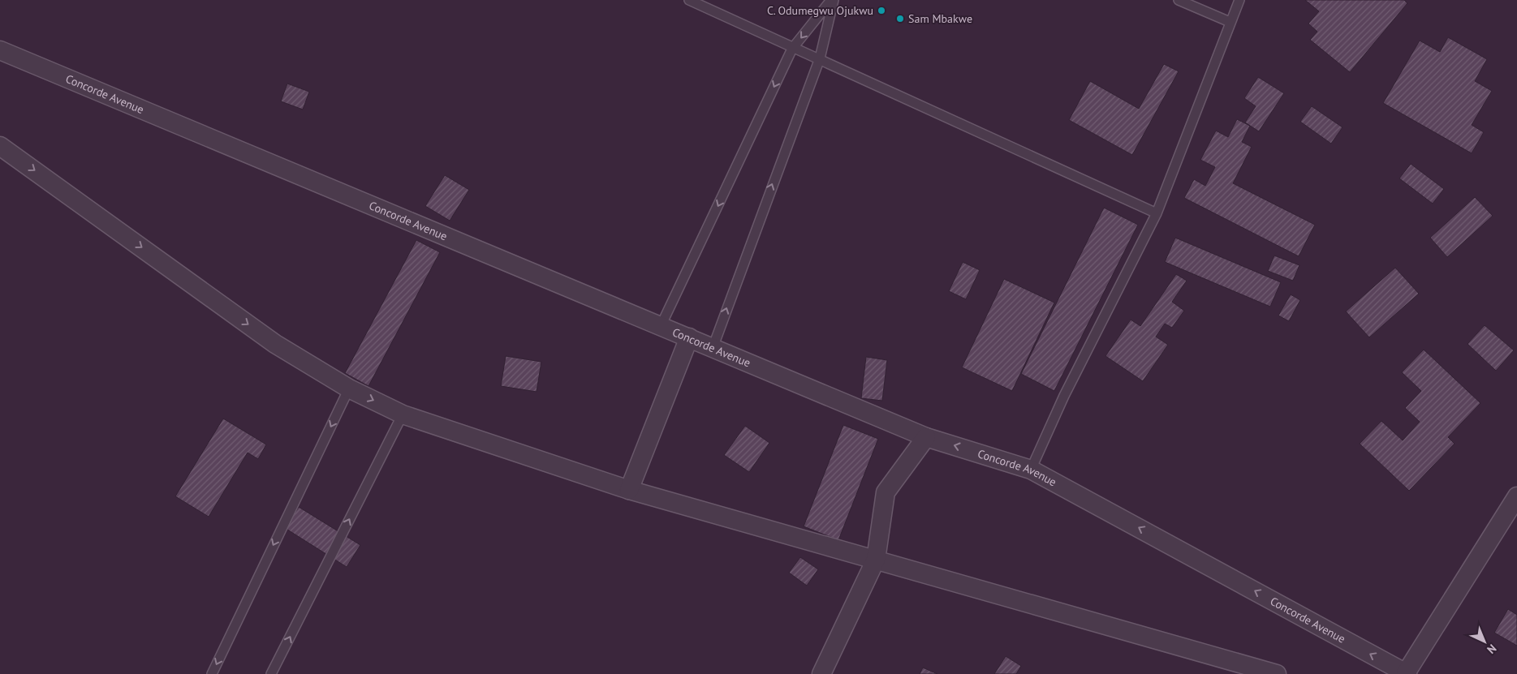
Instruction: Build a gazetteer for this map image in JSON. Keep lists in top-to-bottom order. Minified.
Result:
{"streets":{"street":["Concorde Avenue"]},"places":["C. Odumegwu Ojukwu","Sam Mbakwe"],"north":"bottom right"}
